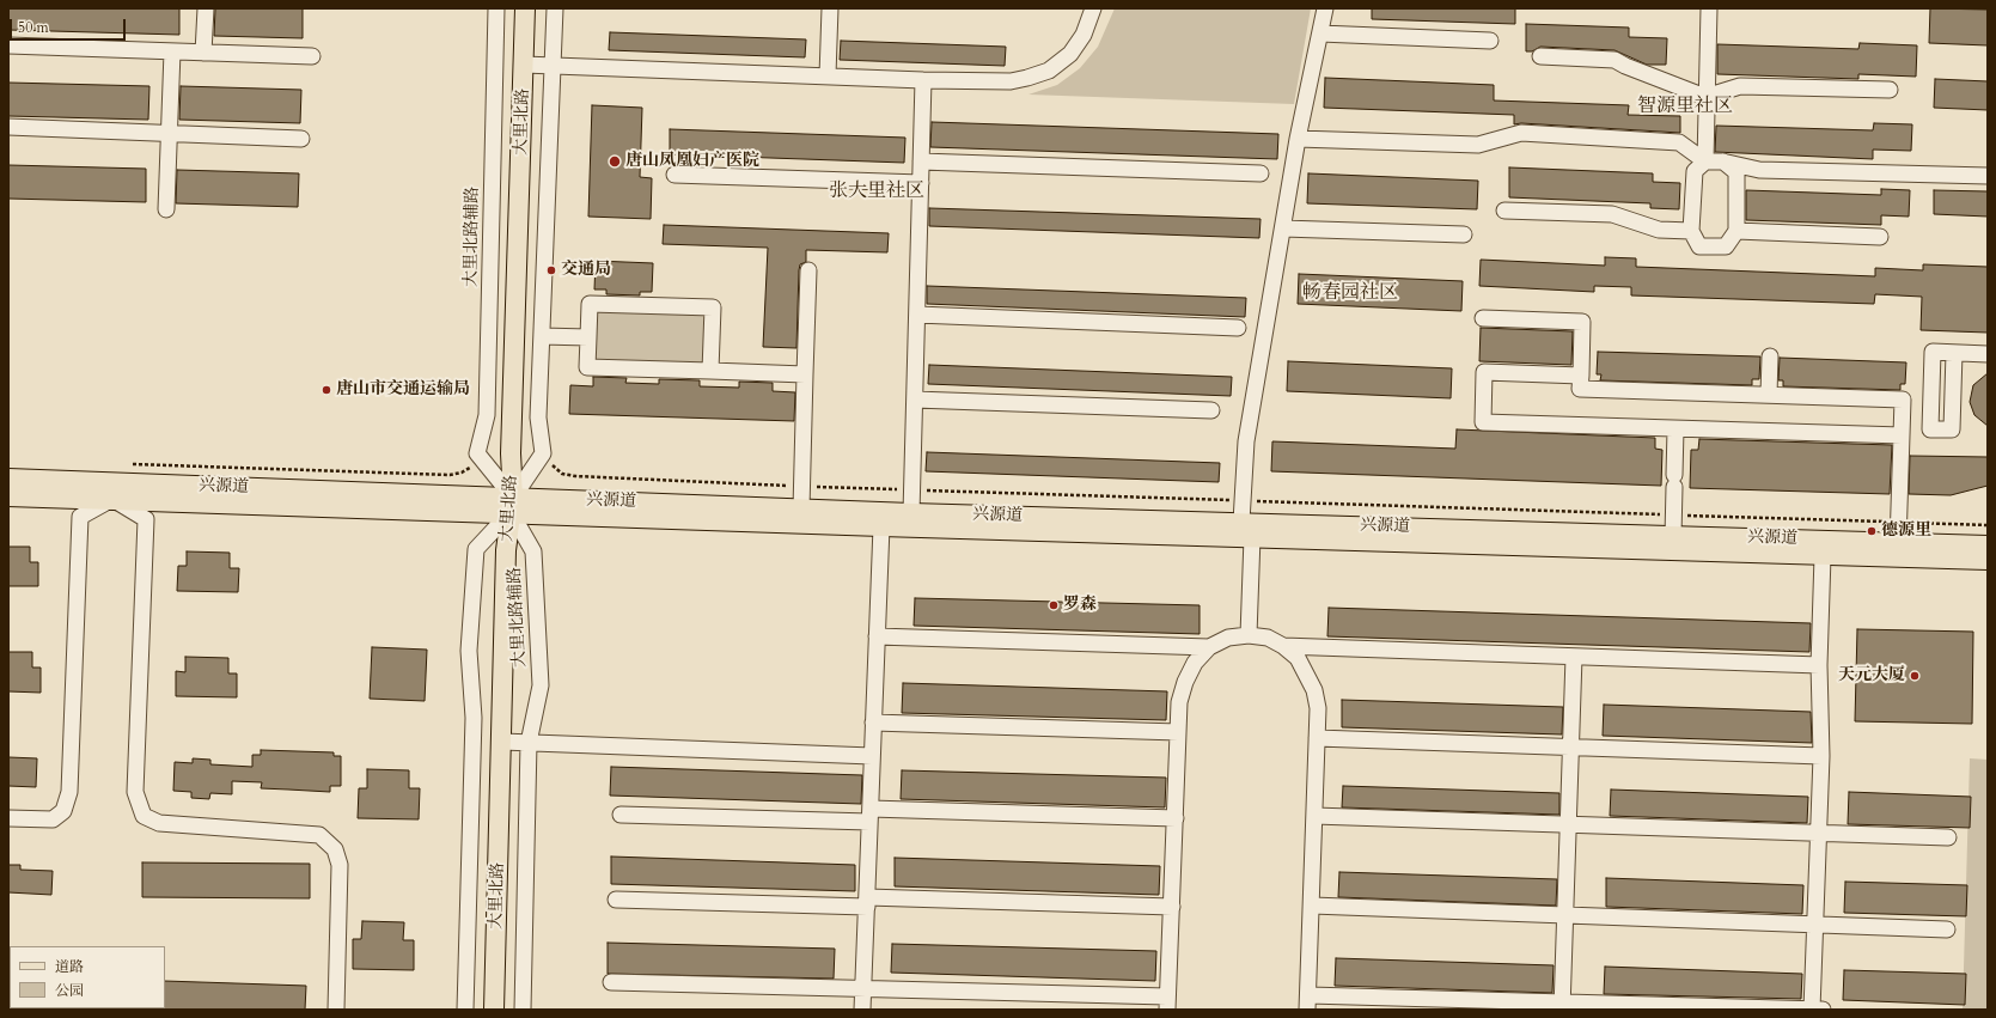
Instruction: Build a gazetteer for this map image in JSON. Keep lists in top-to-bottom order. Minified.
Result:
{"streets":{"main road":["大里北路","兴源道"],"street":["大里北路辅路"]},"crossings":[["大里北路","大里北路辅路"],["大里北路","兴源道"],["大里北路辅路","兴源道"]],"districts":["智源里社区","张大里社区","畅春园社区"],"places":["唐山凤凰妇产医院","交通局","唐山市交通运输局","德源里","罗森","天元大厦"],"legend":["道路","公园"],"scale_bar":"50 m"}
